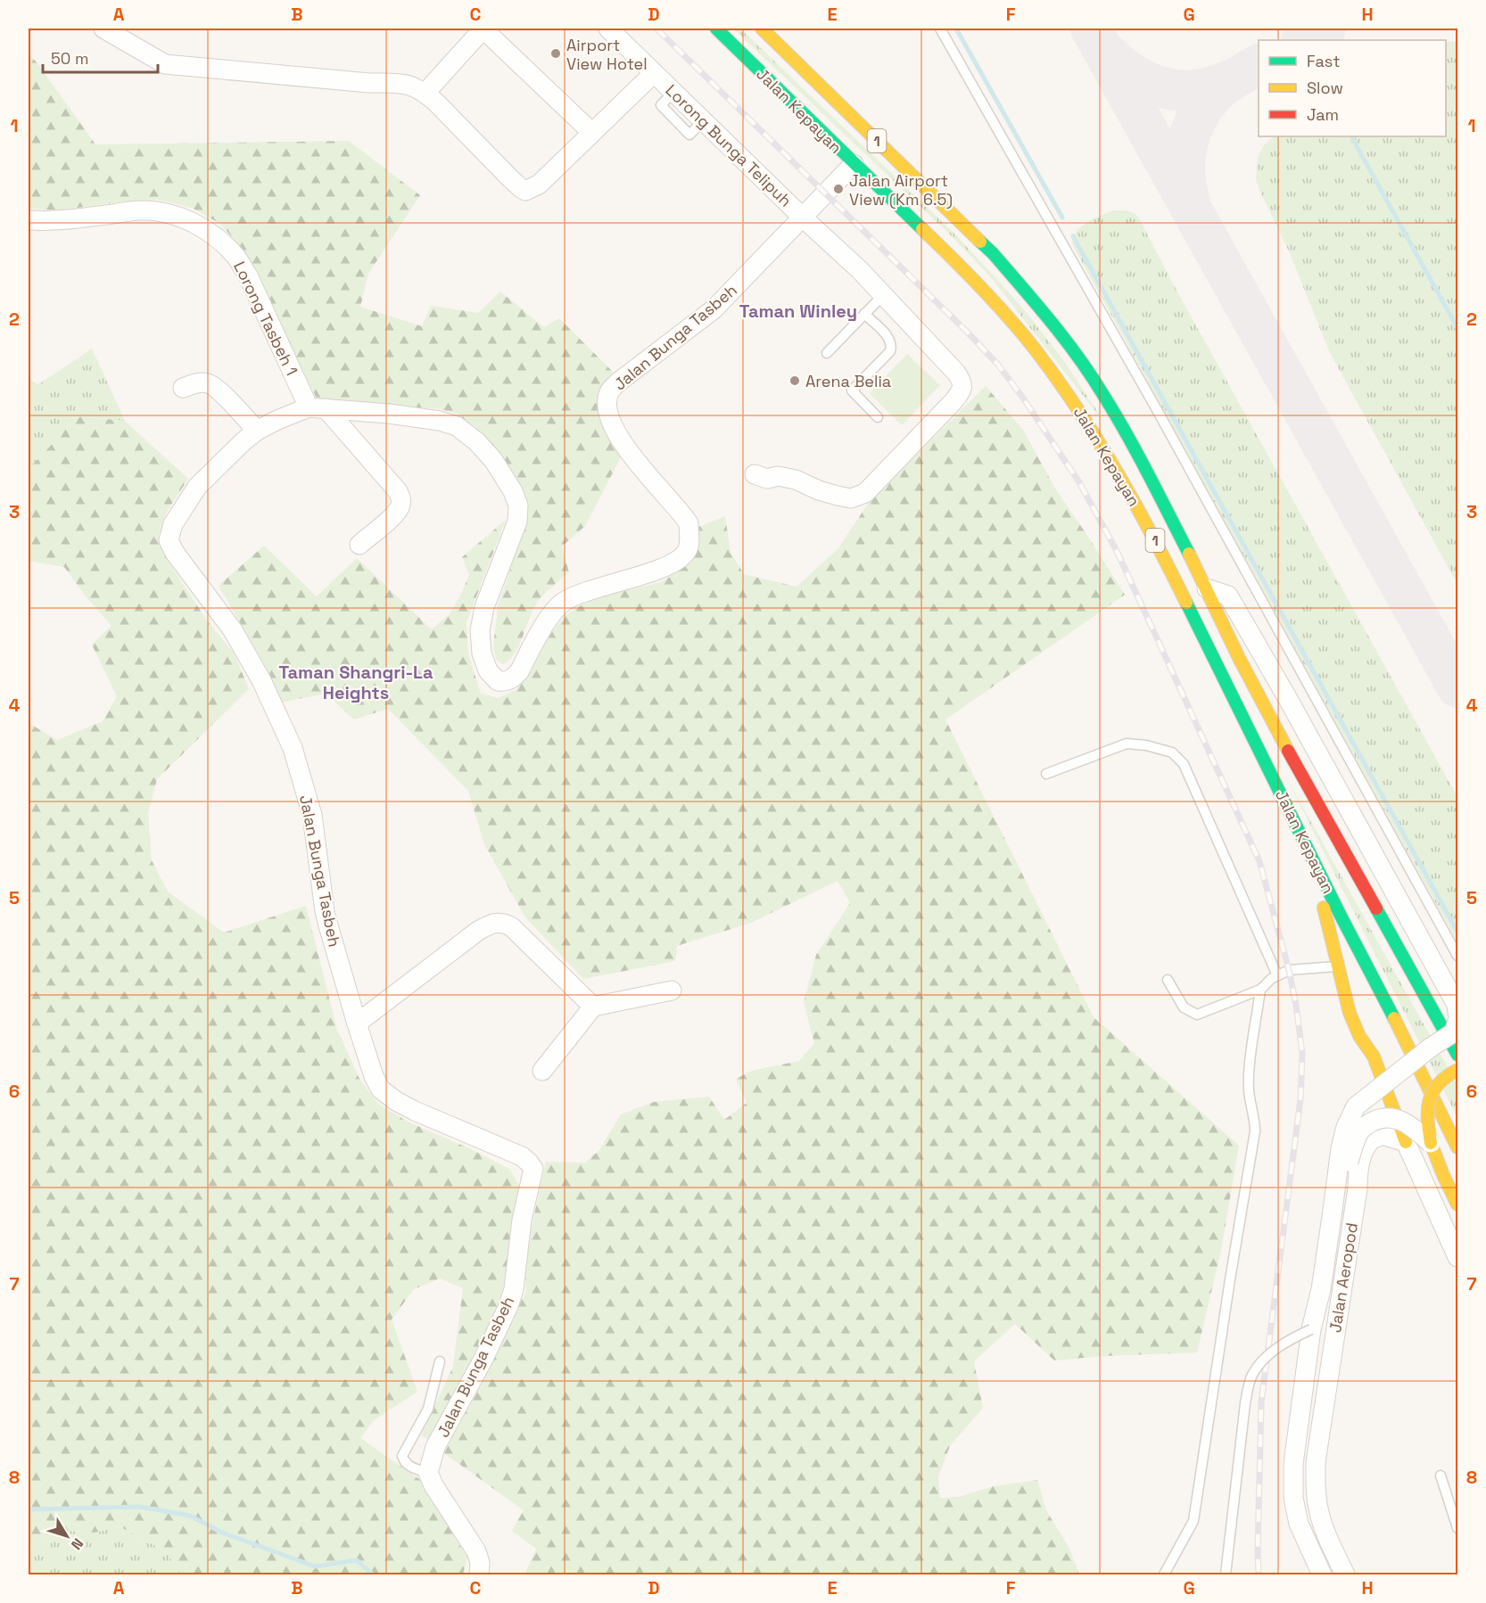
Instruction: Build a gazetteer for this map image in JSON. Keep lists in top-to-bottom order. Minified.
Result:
{"streets":{"highway":["Jalan Kepayan","1"],"street":["Lorong Bunga Telipuh","Lorong Tasbeh 1","Jalan Bunga Tasbeh","Jalan Aeropod"]},"crossings":[["Jalan Kepayan","Jalan Bunga Tasbeh"],["Lorong Bunga Telipuh","Jalan Bunga Tasbeh"],["Lorong Tasbeh 1","Jalan Bunga Tasbeh"]],"districts":["Taman Winley","Taman Shangri-La Heights"],"places":["Airport View Hotel","Jalan Airport View (Km 6.5)","Arena Belia"],"legend":["Fast","Slow","Jam"],"scale_bar":"50 m","north":"bottom right","grid":{"columns":["A","B","C","D","E","F","G","H"],"rows":["1","2","3","4","5","6","7","8"]}}
